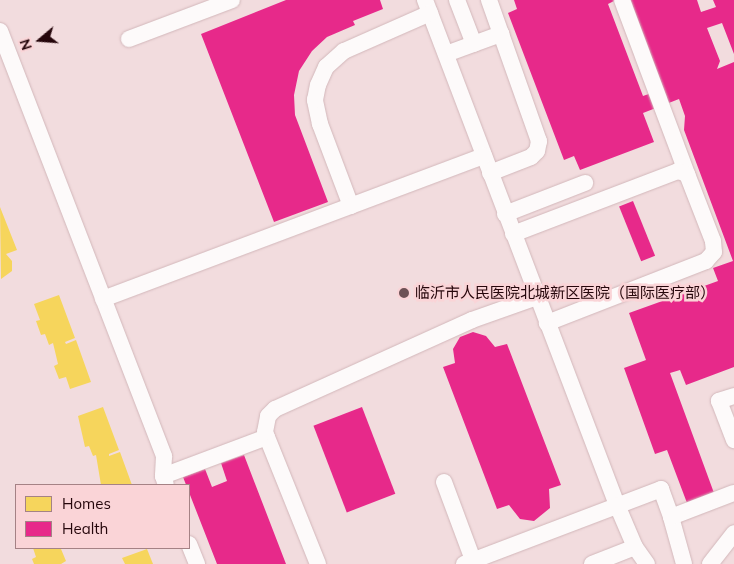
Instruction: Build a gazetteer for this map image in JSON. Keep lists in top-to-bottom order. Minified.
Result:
{"places":["临沂市人民医院北城新区医院（国际医疗部）"],"legend":["Homes","Health"],"north":"left"}
